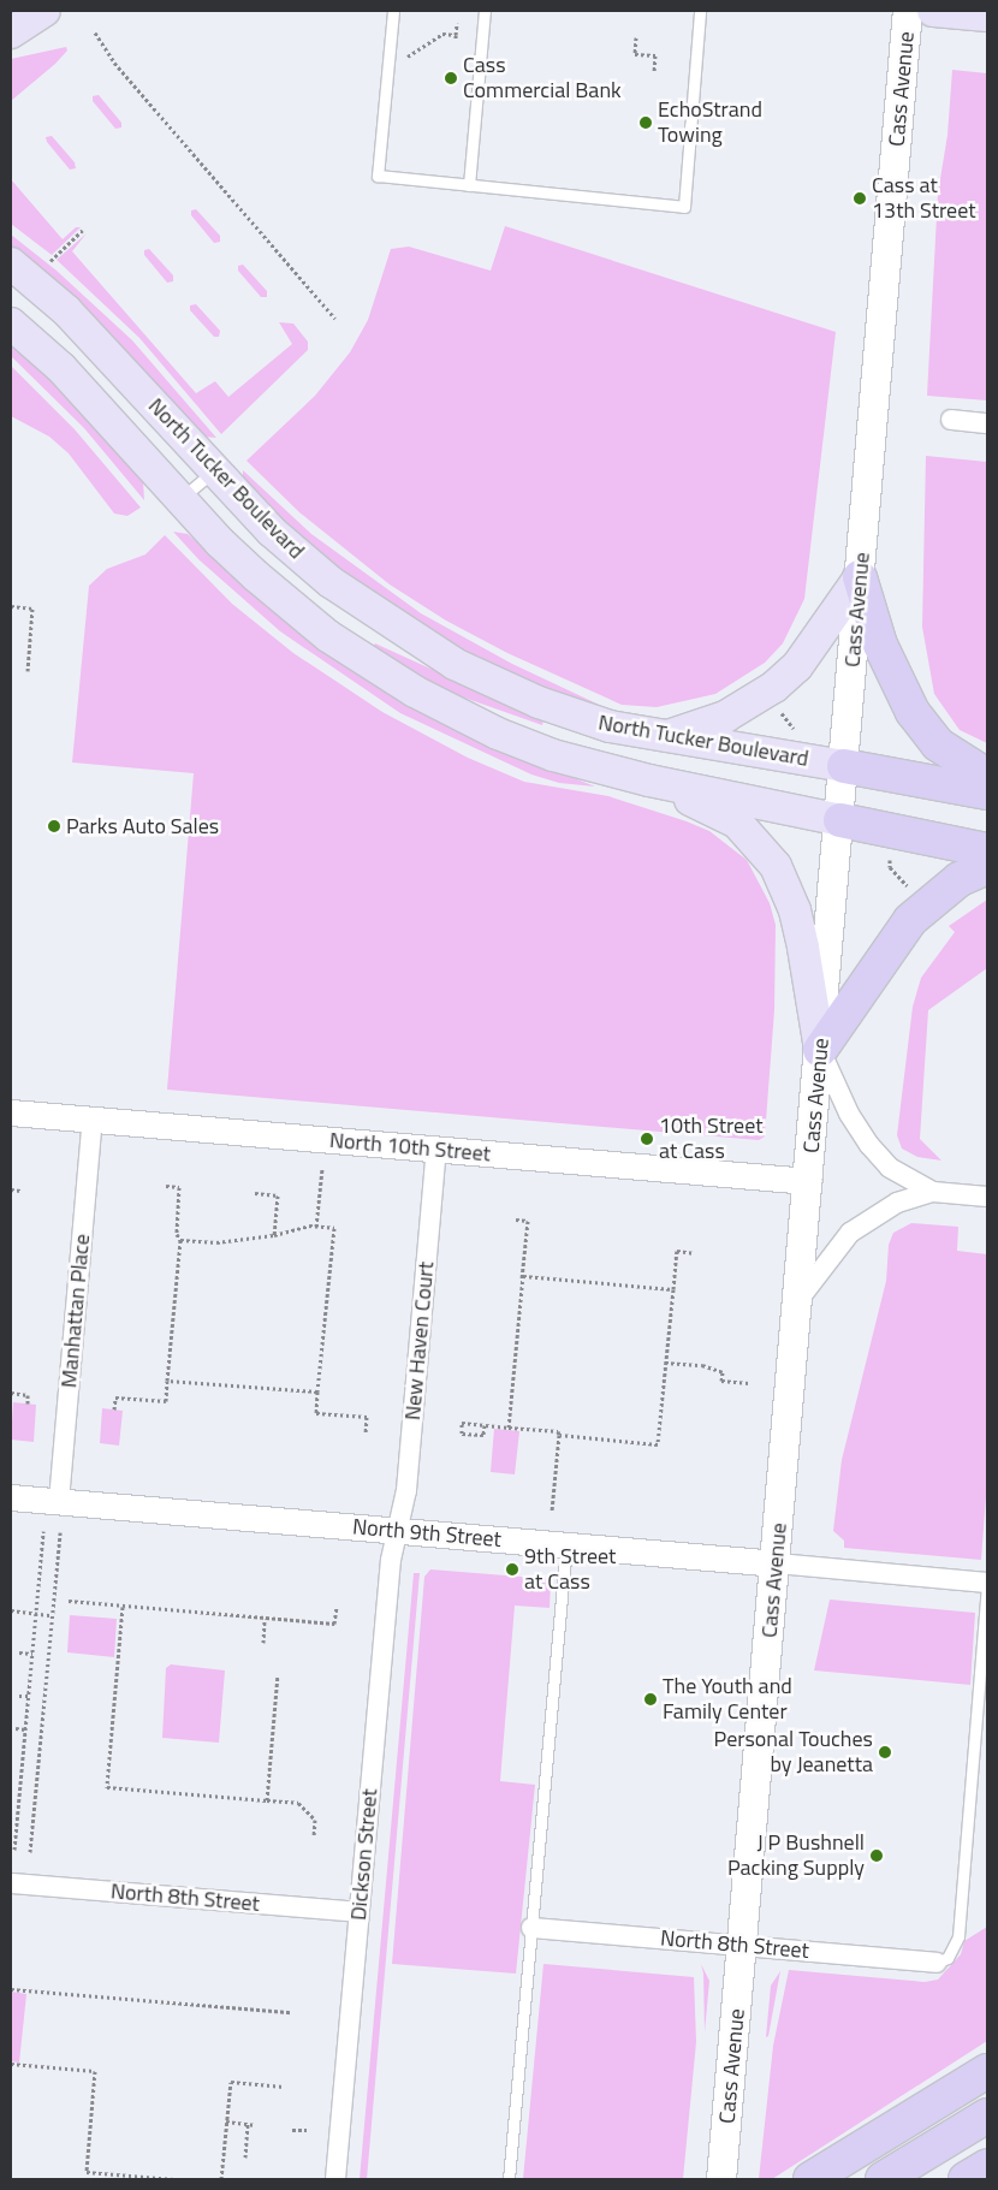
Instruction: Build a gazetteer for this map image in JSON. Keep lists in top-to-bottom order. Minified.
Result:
{"streets":{"main road":["Cass Avenue","North Tucker Boulevard"],"street":["North 10th Street","Manhattan Place","New Haven Court","North 9th Street","Dickson Street","North 8th Street"]},"crossings":[["Cass Avenue","North Tucker Boulevard"],["Cass Avenue","North 10th Street"],["Cass Avenue","North 9th Street"],["Cass Avenue","North 8th Street"],["North 10th Street","Manhattan Place"],["North 10th Street","New Haven Court"],["Manhattan Place","North 9th Street"],["New Haven Court","North 9th Street"],["New Haven Court","Dickson Street"],["North 9th Street","Dickson Street"],["Dickson Street","North 8th Street"]],"places":["Cass Commercial Bank","EchoStrand Towing","Cass at 13th Street","Parks Auto Sales","10th Street at Cass","9th Street at Cass","The Youth and Family Center","Personal Touches by Jeanetta","J P Bushnell Packing Supply"]}
